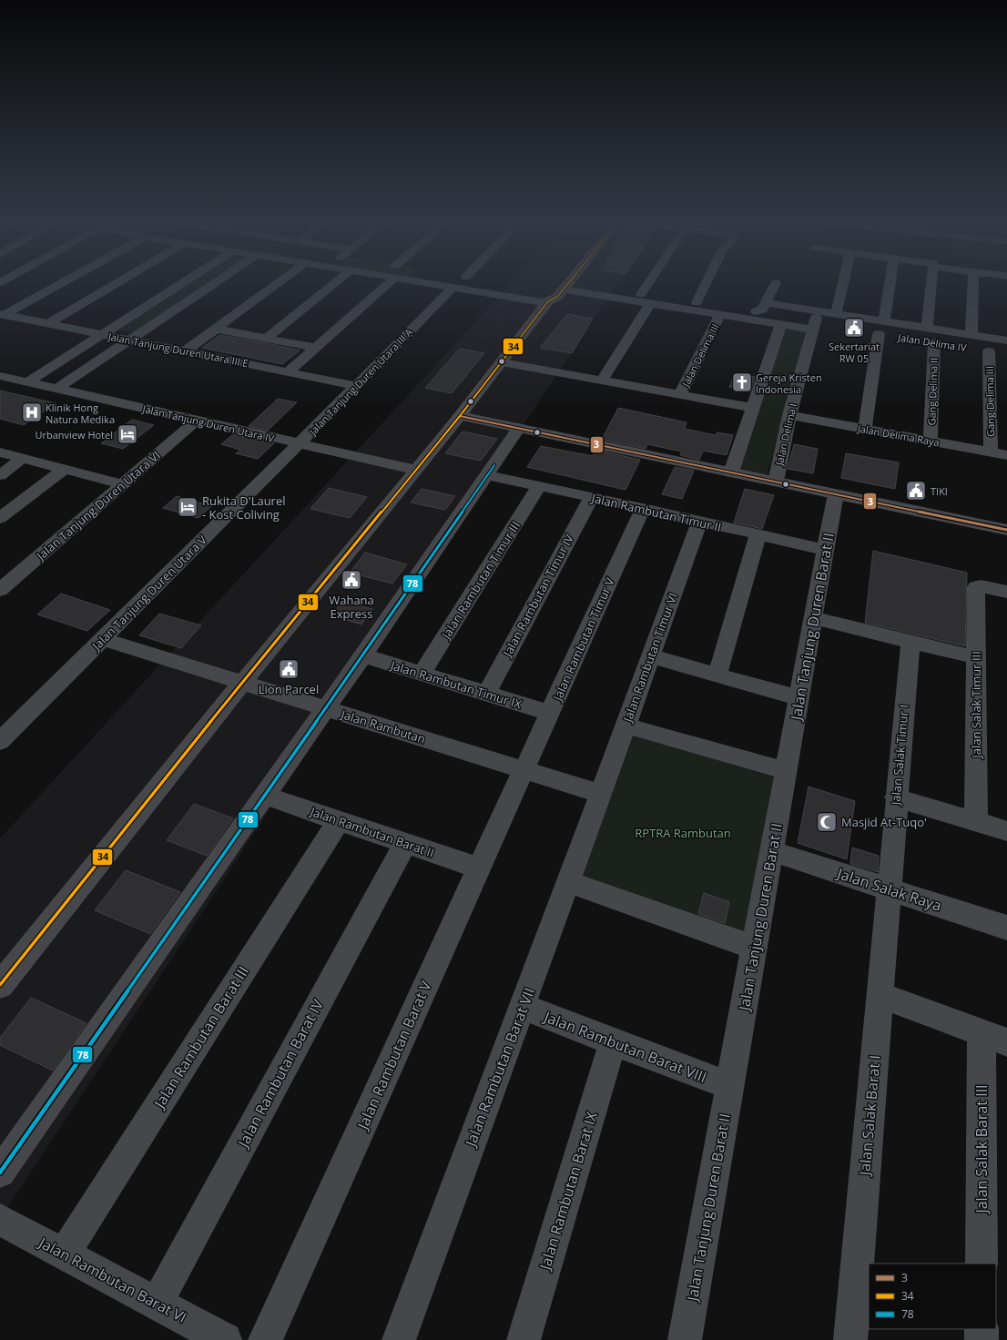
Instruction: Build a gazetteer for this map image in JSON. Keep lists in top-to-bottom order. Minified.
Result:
{"streets":{"street":["Jalan Delima IV","Jalan Tanjung Duren Utara III E","Jalan Delima III","Jalan Tanjung Duren Utara III A","Gang Delima II","Gang Delima III","Jalan Tanjung Duren Utara IV","Jalan Delima I","Jalan Delima Raya","Jalan Tanjung Duren Utara VI","Jalan Rambutan Timur II","Jalan Rambutan Timur III","Jalan Tanjung Duren Utara V","Jalan Rambutan Timur IV","Jalan Tanjung Duren Barat II","Jalan Rambutan Timur V","Jalan Rambutan Timur VI","Jalan Rambutan Timur IX","Jalan Salak Timur III","Jalan Rambutan","Jalan Salak Timur I","Jalan Rambutan Barat II","Jalan Salak Raya","Jalan Rambutan Barat III","Jalan Rambutan Barat VIII","Jalan Rambutan Barat V","Jalan Rambutan Barat VII","Jalan Rambutan Barat IV","Jalan Salak Barat I","Jalan Salak Barat III","Jalan Rambutan Barat IX","Jalan Rambutan Barat VI"]},"crossings":[["Jalan Delima IV","Gang Delima II"],["Jalan Delima IV","Jalan Delima I"],["Jalan Delima IV","Jalan Delima Raya"],["Jalan Tanjung Duren Utara III E","Jalan Tanjung Duren Utara III A"],["Jalan Tanjung Duren Utara III A","Jalan Tanjung Duren Utara IV"],["Jalan Tanjung Duren Utara III A","Jalan Tanjung Duren Utara V"],["Gang Delima II","Jalan Delima Raya"],["Gang Delima III","Jalan Delima Raya"],["Jalan Tanjung Duren Utara IV","Jalan Tanjung Duren Utara VI"],["Jalan Tanjung Duren Utara IV","Jalan Tanjung Duren Utara V"],["Jalan Delima I","Jalan Delima Raya"],["Jalan Rambutan Timur II","Jalan Rambutan Timur III"],["Jalan Rambutan Timur II","Jalan Rambutan Timur IV"],["Jalan Rambutan Timur II","Jalan Tanjung Duren Barat II"],["Jalan Rambutan Timur II","Jalan Rambutan Timur V"],["Jalan Rambutan Timur II","Jalan Rambutan Timur VI"],["Jalan Rambutan Timur III","Jalan Rambutan Timur IX"],["Jalan Tanjung Duren Utara V","Jalan Rambutan"],["Jalan Rambutan Timur IV","Jalan Rambutan Timur IX"],["Jalan Tanjung Duren Barat II","Jalan Salak Raya"],["Jalan Tanjung Duren Barat II","Jalan Rambutan Barat VIII"],["Jalan Rambutan Timur V","Jalan Rambutan Timur IX"],["Jalan Rambutan Timur V","Jalan Rambutan"],["Jalan Rambutan Timur V","Jalan Rambutan Barat V"],["Jalan Rambutan Timur VI","Jalan Rambutan"],["Jalan Rambutan Timur VI","Jalan Rambutan Barat VII"],["Jalan Rambutan","Jalan Rambutan Barat V"],["Jalan Rambutan","Jalan Rambutan Barat VII"],["Jalan Salak Timur I","Jalan Salak Raya"],["Jalan Salak Timur I","Jalan Salak Barat I"],["Jalan Rambutan Barat II","Jalan Rambutan Barat III"],["Jalan Rambutan Barat II","Jalan Rambutan Barat V"],["Jalan Rambutan Barat II","Jalan Rambutan Barat IV"],["Jalan Salak Raya","Jalan Salak Barat I"],["Jalan Rambutan Barat III","Jalan Rambutan Barat VI"],["Jalan Rambutan Barat VIII","Jalan Rambutan Barat VII"],["Jalan Rambutan Barat VIII","Jalan Rambutan Barat IX"],["Jalan Rambutan Barat IV","Jalan Rambutan Barat VI"]],"parks":["RPTRA Rambutan"],"places":{"public building":["Sekertariat RW 05","TIKI","Wahana Express","Lion Parcel"],"church":["Gereja Kristen Indonesia"],"hospital":["Klinik Hong Natura Medika"],"hotel":["Urbanview Hotel","Rukita D'Laurel - Kost Coliving"],"mosque":["Masjid At-Tuqo'"]},"lines":["transit line 34","transit line 3","transit line 78"],"legend":["3","34","78"]}
